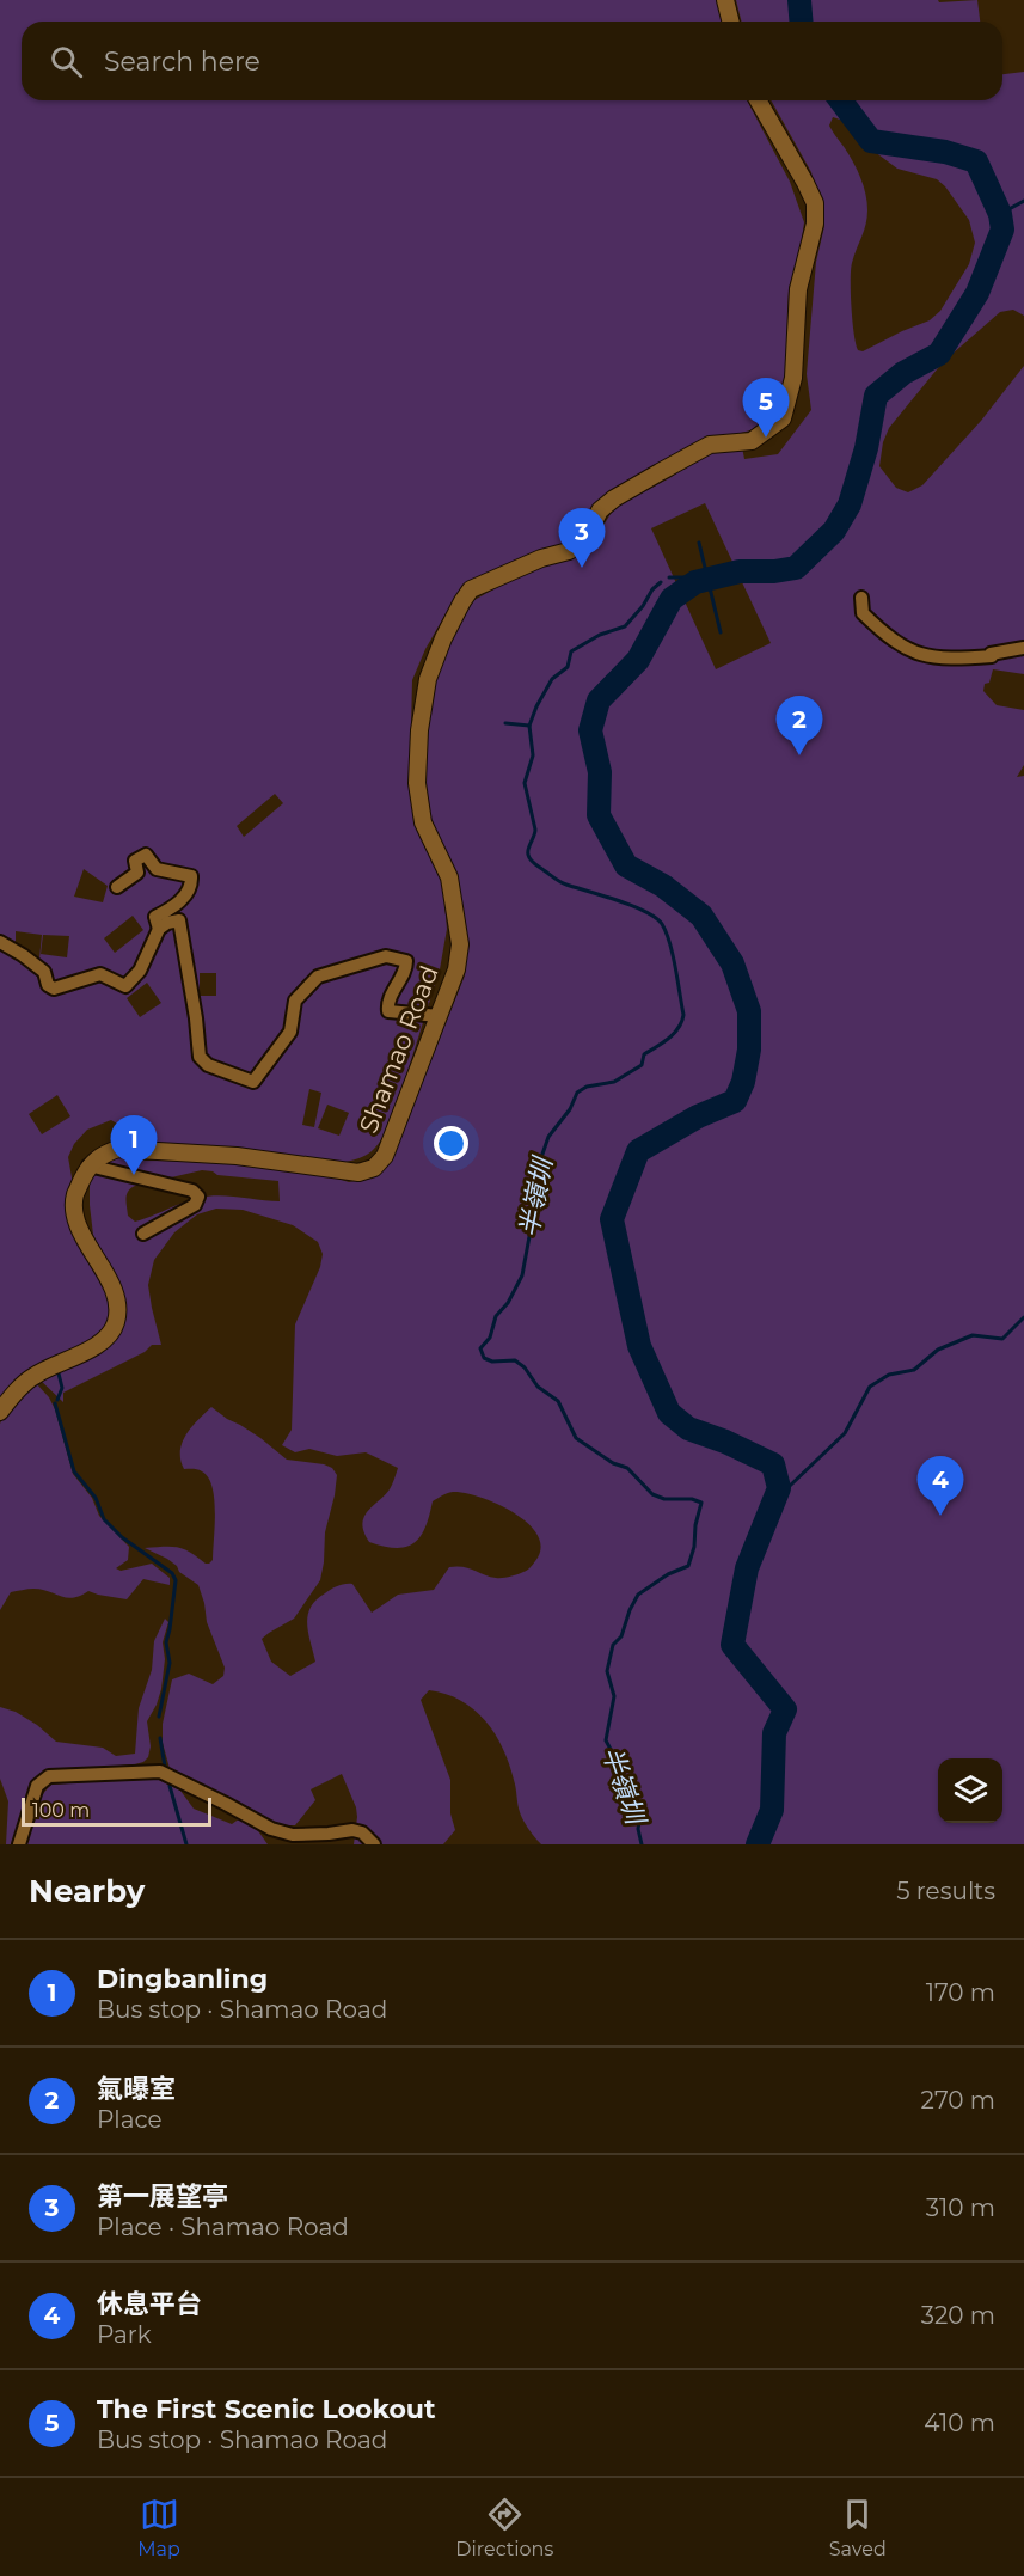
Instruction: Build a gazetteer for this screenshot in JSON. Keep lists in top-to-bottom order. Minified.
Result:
{"streets":{"street":["Shamao Road"]},"water":["半嶺圳"],"scale_bar":"100 m","page":{"search":"Search here","pins":["5","3","2","1","4"],"scale":"100 m","heading":["Nearby","5 results"],"list":[{"mark":"1","name":"Dingbanling","note":"Bus stop · Shamao Road","value":"170 m"},{"mark":"2","name":"氣曝室","note":"Place","value":"270 m"},{"mark":"3","name":"第一展望亭","note":"Place · Shamao Road","value":"310 m"},{"mark":"4","name":"休息平台","note":"Park","value":"320 m"},{"mark":"5","name":"The First Scenic Lookout","note":"Bus stop · Shamao Road","value":"410 m"}],"nav":["Map","Directions","Saved"]}}
